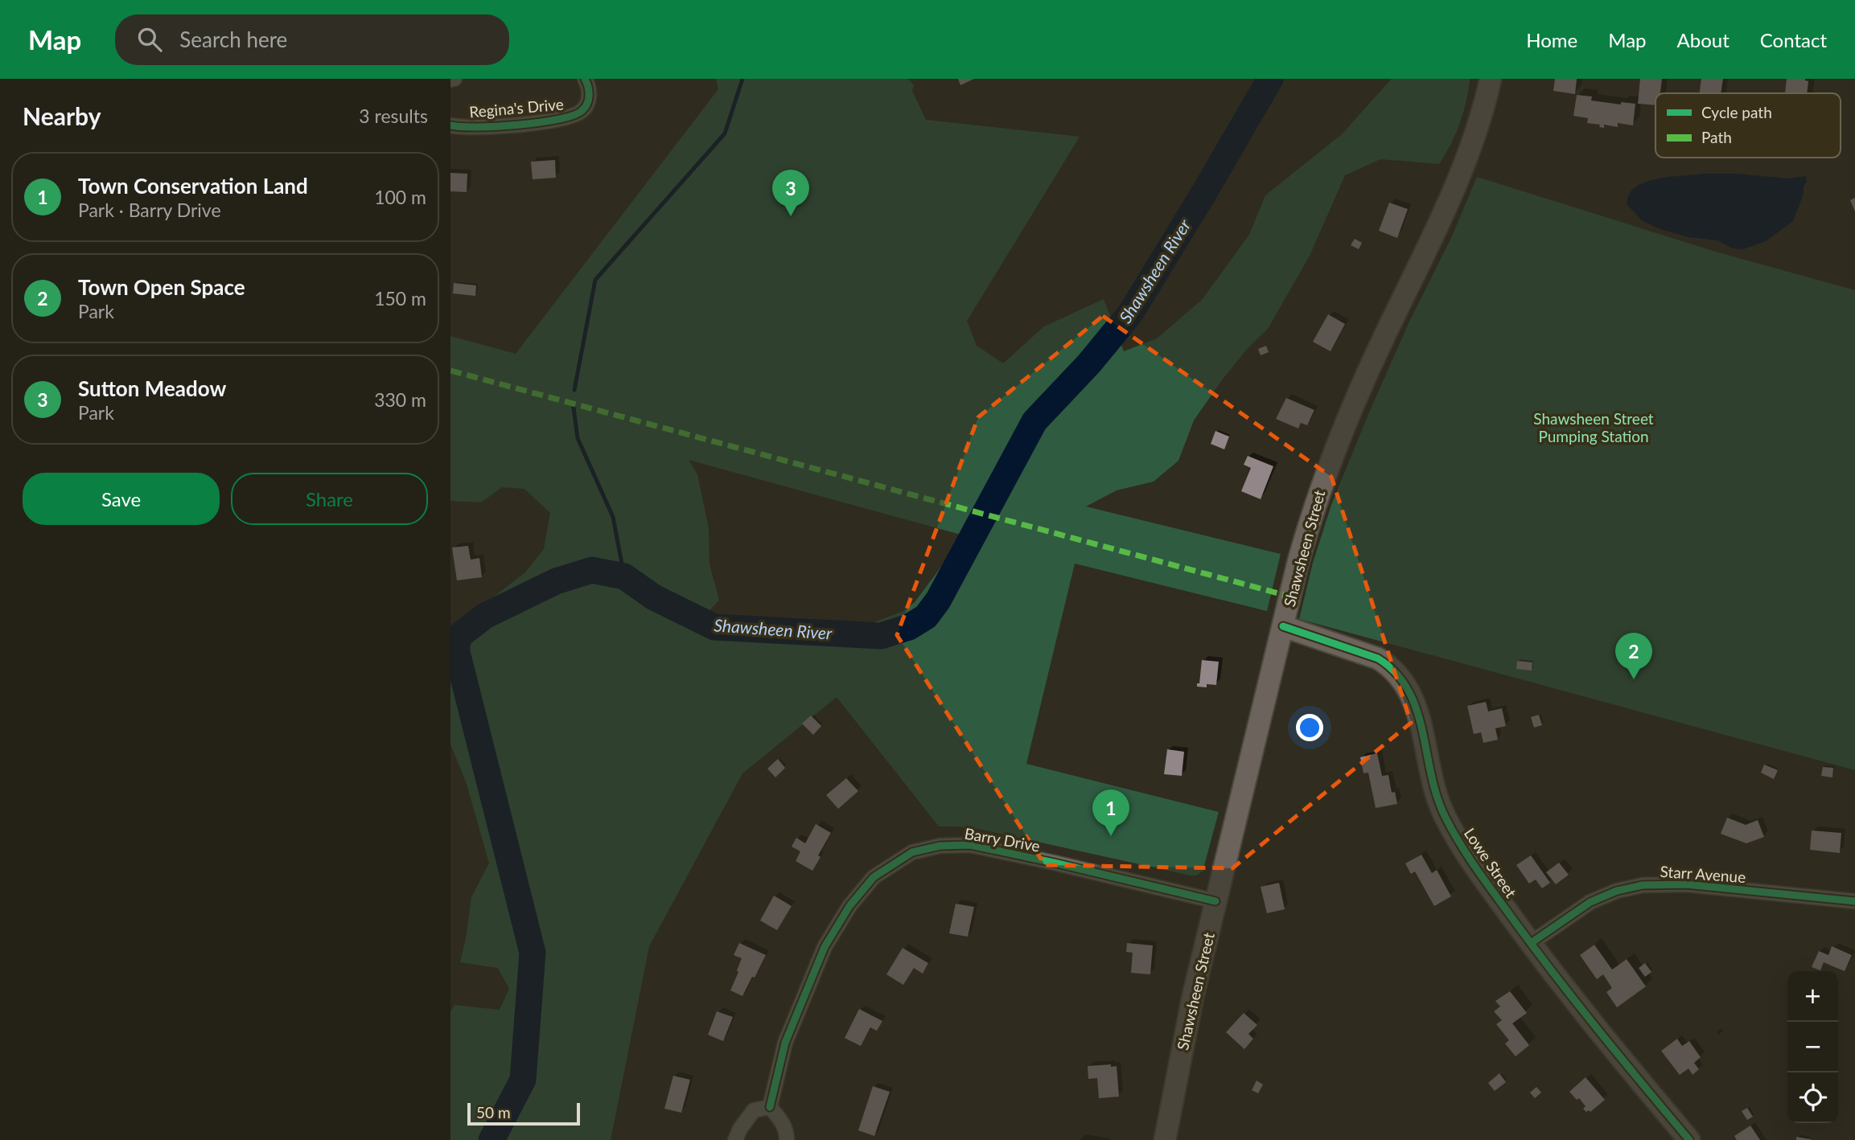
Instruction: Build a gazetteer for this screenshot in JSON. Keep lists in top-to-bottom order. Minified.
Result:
{"streets":{"main road":["Shawsheen Street","Lowe Street"],"street":["Regina's Drive","Barry Drive","Starr Avenue"]},"crossings":[["Shawsheen Street","Barry Drive"],["Shawsheen Street","Lowe Street"],["Lowe Street","Starr Avenue"]],"water":["Shawsheen River"],"parks":["Shawsheen Street Pumping Station"],"legend":["Cycle path","Path"],"scale_bar":"50 m","page":{"header":"Map","search":"Search here","nav":["Home","Map","About","Contact"],"heading":["Nearby","3 results"],"list":[{"mark":"1","name":"Town Conservation Land","note":"Park · Barry Drive","value":"100 m"},{"mark":"2","name":"Town Open Space","note":"Park","value":"150 m"},{"mark":"3","name":"Sutton Meadow","note":"Park","value":"330 m"}],"pins":["3","2","1"],"buttons":["Save","Share"],"map_buttons":["+","−"],"scale":"50 m"}}
